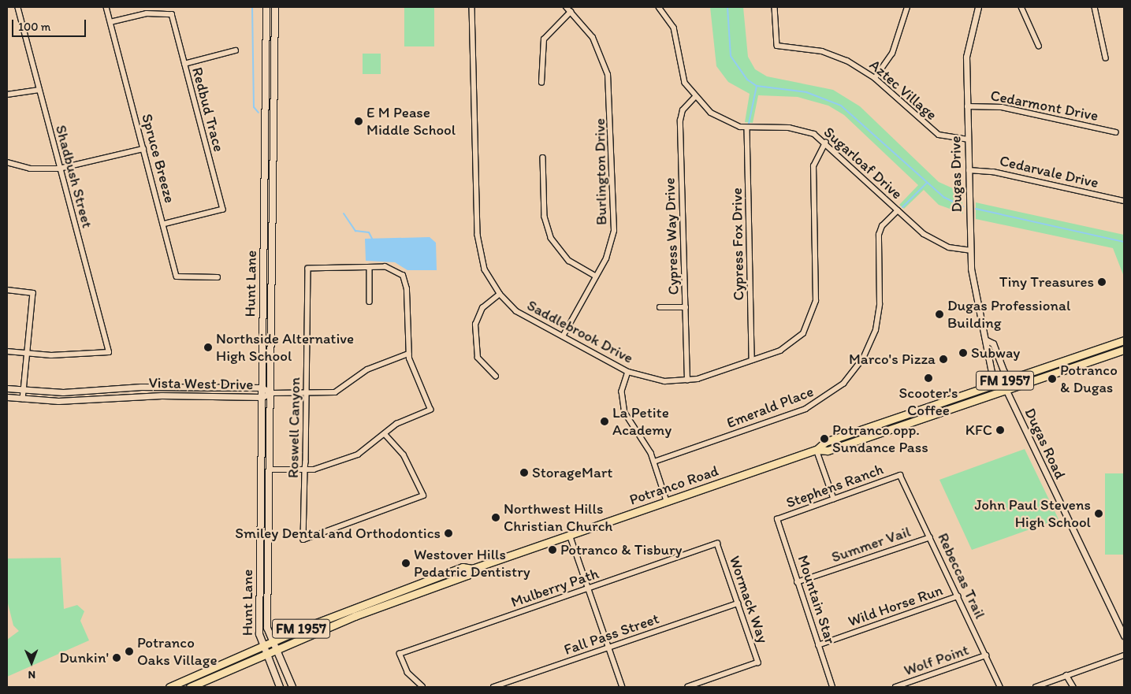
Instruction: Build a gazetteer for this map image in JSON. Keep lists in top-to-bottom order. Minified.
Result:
{"streets":{"main road":["Hunt Lane","FM 1957","Potranco Road"],"street":["Aztec Village","Cedarmont Drive","Redbud Trace","Spruce Breeze","Sugarloaf Drive","Burlington Drive","Cedarvale Drive","Dugas Drive","Shadbush Street","Cypress Way Drive","Cypress Fox Drive","Saddlebrook Drive","Vista West Drive","Emerald Place","Roswell Canyon","Dugas Road","Stephens Ranch","Summer Vail","Rebeccas Trail","Mulberry Path","Wormack Way","Mountain Star","Wild Horse Run","Fall Pass Street","Wolf Point"]},"crossings":[["Aztec Village","Dugas Drive"],["Cedarmont Drive","Dugas Drive"],["Redbud Trace","Spruce Breeze"],["Sugarloaf Drive","Dugas Drive"],["Sugarloaf Drive","Cypress Way Drive"],["Sugarloaf Drive","Cypress Fox Drive"],["Sugarloaf Drive","Saddlebrook Drive"],["Sugarloaf Drive","Emerald Place"],["Burlington Drive","Saddlebrook Drive"],["Cedarvale Drive","Dugas Drive"],["Dugas Drive","Potranco Road"],["Cypress Way Drive","Saddlebrook Drive"],["Cypress Fox Drive","Saddlebrook Drive"],["Hunt Lane","Vista West Drive"],["Hunt Lane","Potranco Road"],["Dugas Road","Potranco Road"],["Stephens Ranch","Rebeccas Trail"],["Stephens Ranch","Mountain Star"],["Summer Vail","Rebeccas Trail"],["Summer Vail","Mountain Star"],["Rebeccas Trail","Wild Horse Run"],["Rebeccas Trail","Wolf Point"],["Mulberry Path","Wormack Way"],["Wormack Way","Fall Pass Street"],["Mountain Star","Wild Horse Run"]],"places":["E M Pease Middle School","Tiny Treasures","Dugas Professional Building","Northside Alternative High School","Subway","Marco's Pizza","Scooter's Coffee","Potranco & Dugas","La Petite Academy","KFC","Potranco opp. Sundance Pass","StorageMart","John Paul Stevens High School","Northwest Hills Christian Church","Smiley Dental and Orthodontics","Potranco & Tisbury","Westover Hills Pedatric Dentistry","Potranco Oaks Village","Dunkin'"],"scale_bar":"100 m","north":"bottom"}
